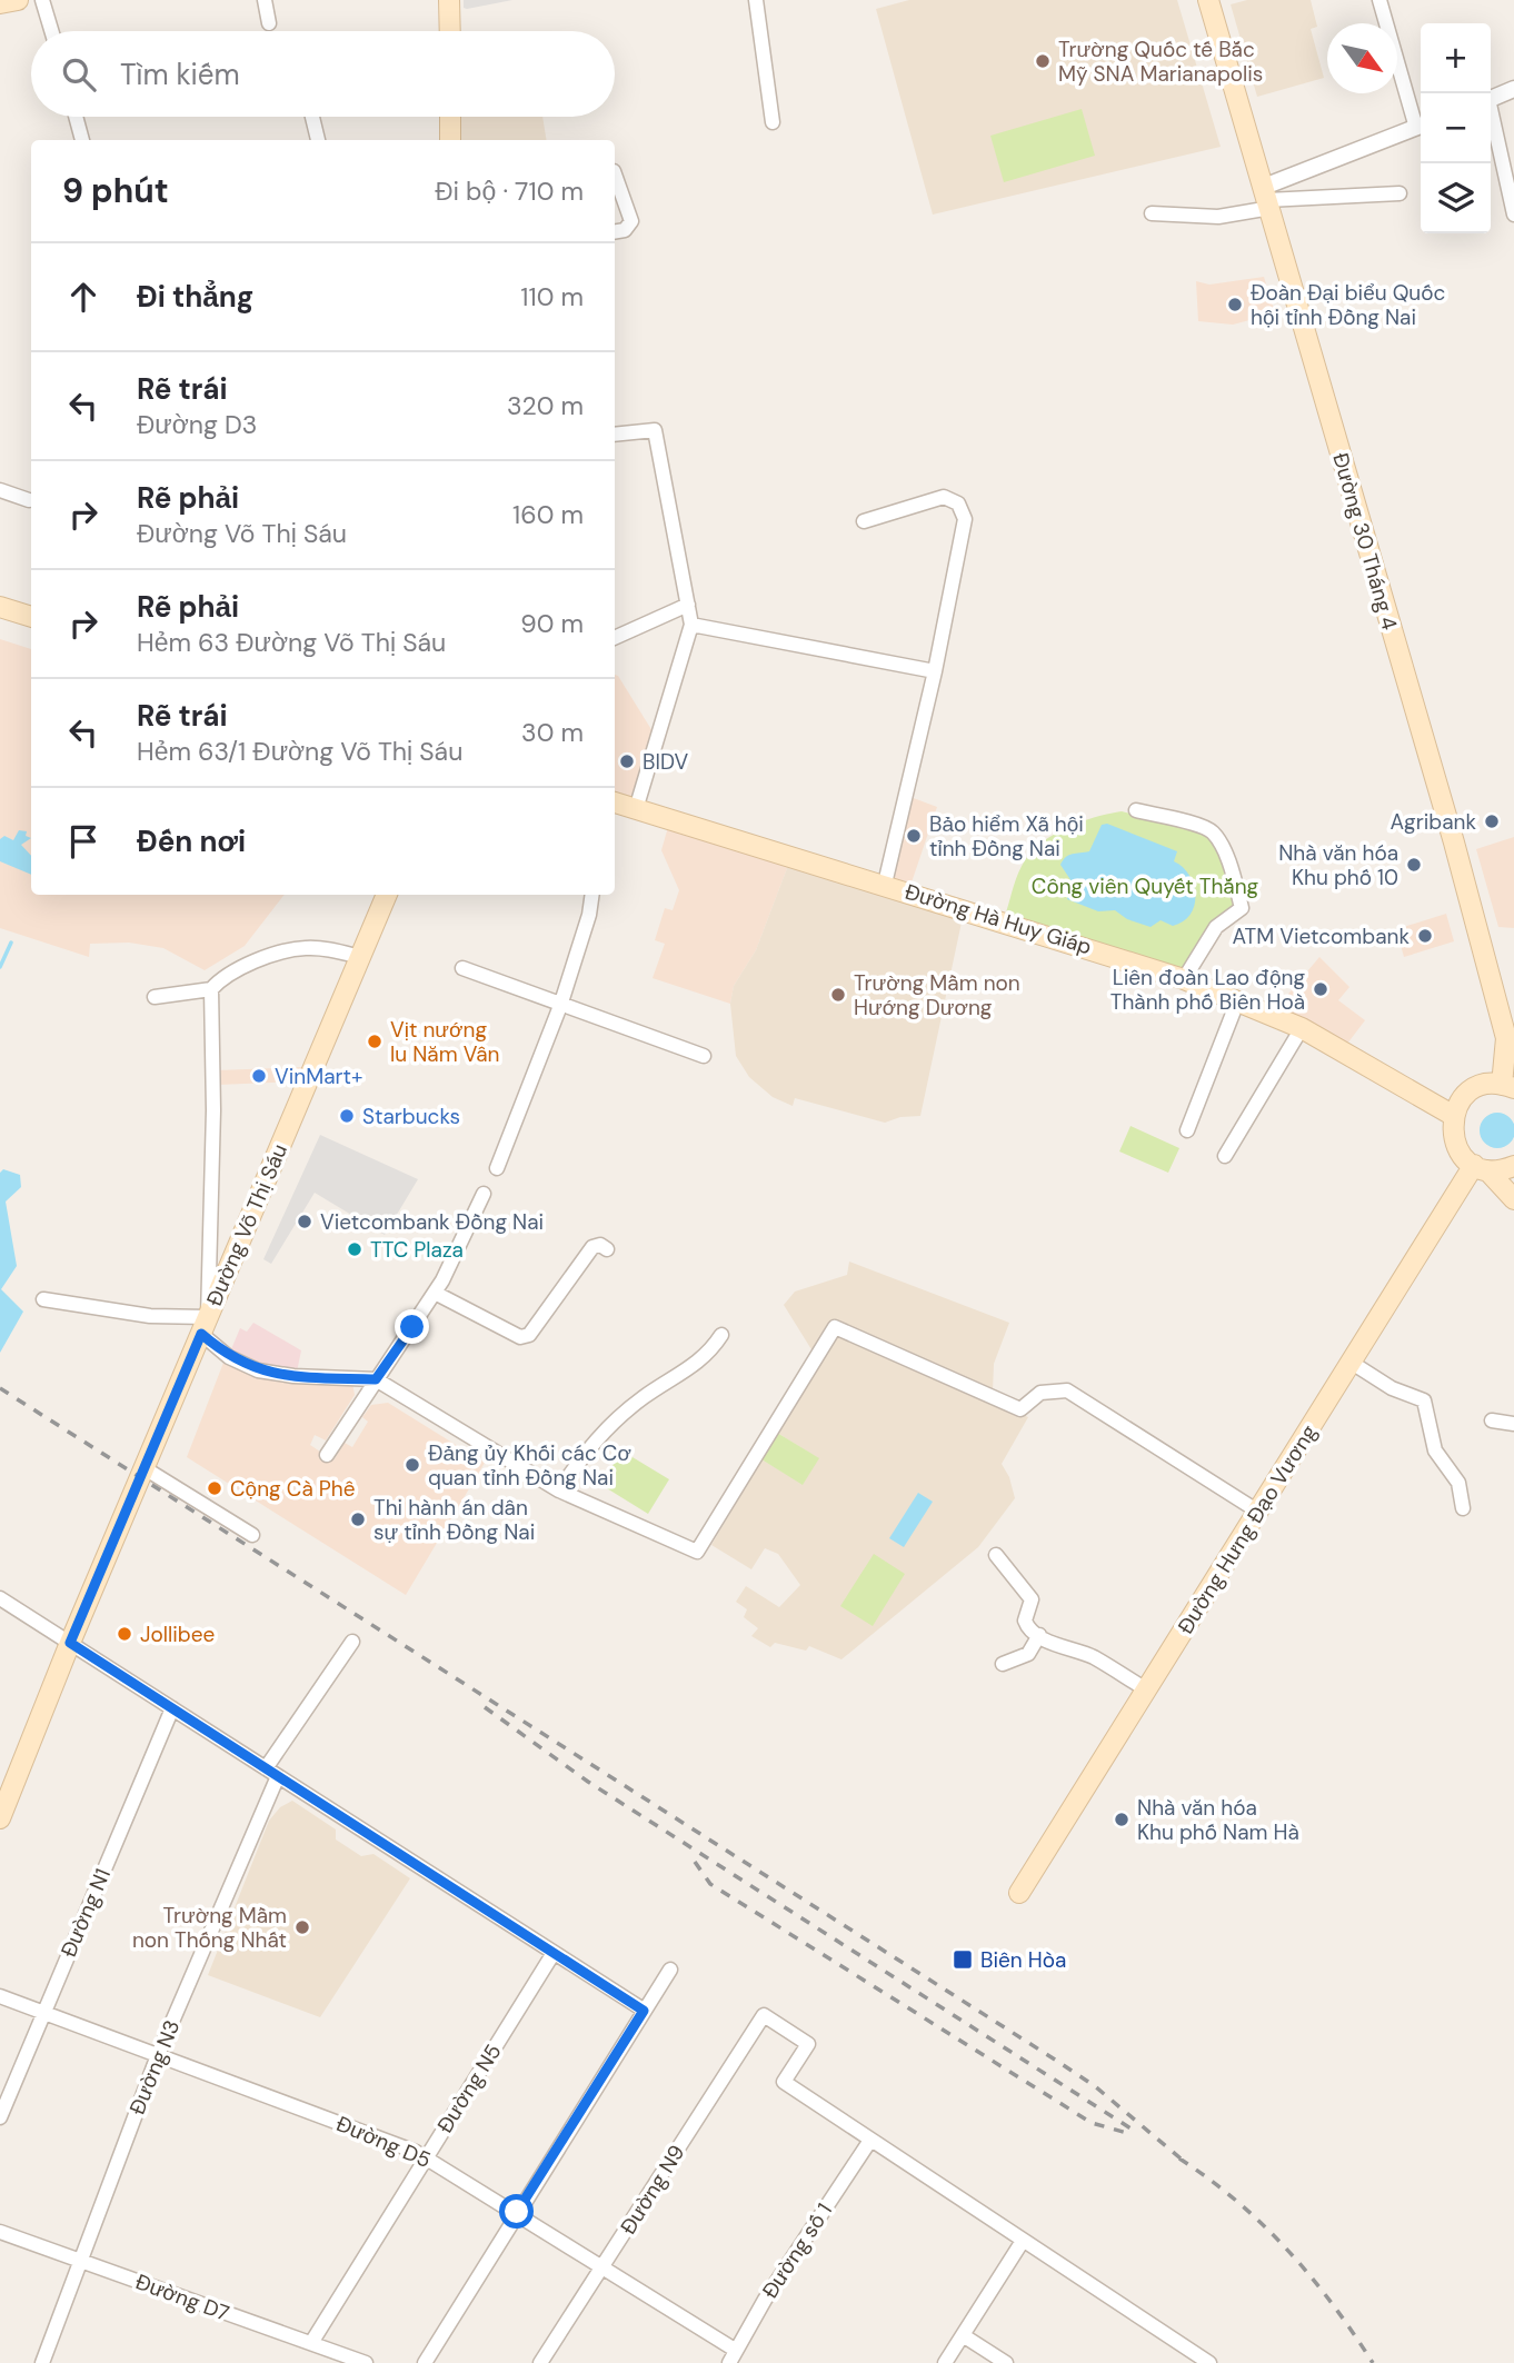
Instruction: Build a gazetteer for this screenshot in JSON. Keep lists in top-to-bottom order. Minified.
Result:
{"streets":{"main road":["Đường 30 Tháng 4","Đường Hà Huy Giáp","Đường Võ Thị Sáu","Đường Hưng Đạo Vương"],"street":["Đường N1","Đường N3","Đường N5","Đường D5","Đường N9","Đường số 1","Đường D7"]},"crossings":[["Đường N1","Đường D5"],["Đường N3","Đường D5"],["Đường N3","Đường D7"],["Đường N5","Đường D5"],["Đường N5","Đường D7"],["Đường D5","Đường N9"],["Đường D5","Đường số 1"],["Đường N9","Đường số 1"]],"parks":["Công viên Quyết Thắng"],"places":{"other":["Trường Quốc tế Bắc Mỹ SNA Marianapolis","Đoàn Đại biểu Quốc hội tỉnh Đồng Nai","BIDV","Agribank","Bảo hiểm Xã hội tỉnh Đồng Nai","Nhà văn hóa Khu phố 10","ATM Vietcombank","Liên đoàn Lao động Thành phố Biên Hoà","Trường Mầm non Hướng Dương","Vịt nướng lu Năm Vân","VinMart+","Starbucks","Vietcombank Đồng Nai","TTC Plaza","Đảng ủy Khối các Cơ quan tỉnh Đồng Nai","Cộng Cà Phê","Thi hành án dân sự tỉnh Đồng Nai","Jollibee","Nhà văn hóa Khu phố Nam Hà","Trường Mầm non Thống Nhất"],"transit":["Biên Hòa"]},"north":"bottom right","page":{"map_buttons":["+","−"],"search":"Tìm kiếm","heading":["9 phút","Đi bộ · 710 m"],"list":[["Đi thẳng","110 m"],["Rẽ trái","Đường D3","320 m"],["Rẽ phải","Đường Võ Thị Sáu","160 m"],["Rẽ phải","Hẻm 63 Đường Võ Thị Sáu","90 m"],["Rẽ trái","Hẻm 63/1 Đường Võ Thị Sáu","30 m"],"Đến nơi"]}}
